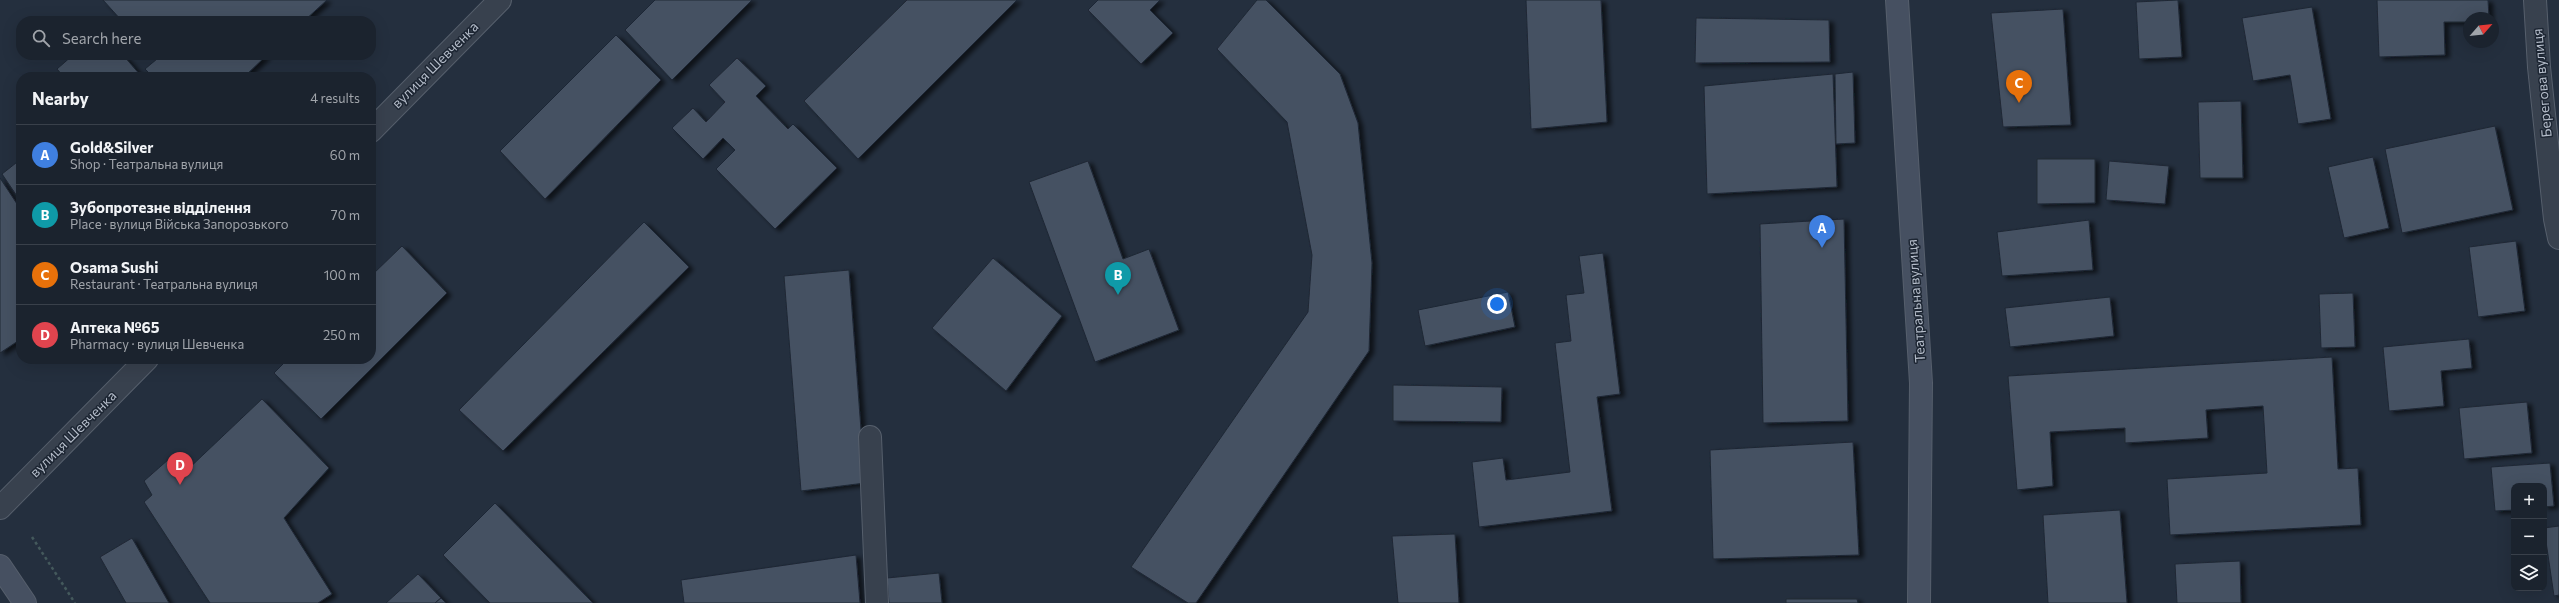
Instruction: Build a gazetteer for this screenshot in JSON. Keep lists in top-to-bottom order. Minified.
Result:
{"streets":{"street":["вулиця Шевченка","Берегова вулиця","Театральна вулиця"]},"north":"top right","page":{"search":"Search here","pins":["C","A","B","D"],"heading":["Nearby","4 results"],"list":[{"mark":"A","name":"Gold&Silver","note":"Shop · Театральна вулиця","value":"60 m"},{"mark":"B","name":"Зубопротезне відділення","note":"Place · вулиця Війська Запорозького","value":"70 m"},{"mark":"C","name":"Osama Sushi","note":"Restaurant · Театральна вулиця","value":"100 m"},{"mark":"D","name":"Аптека №65","note":"Pharmacy · вулиця Шевченка","value":"250 m"}],"map_buttons":["+","−"]}}
